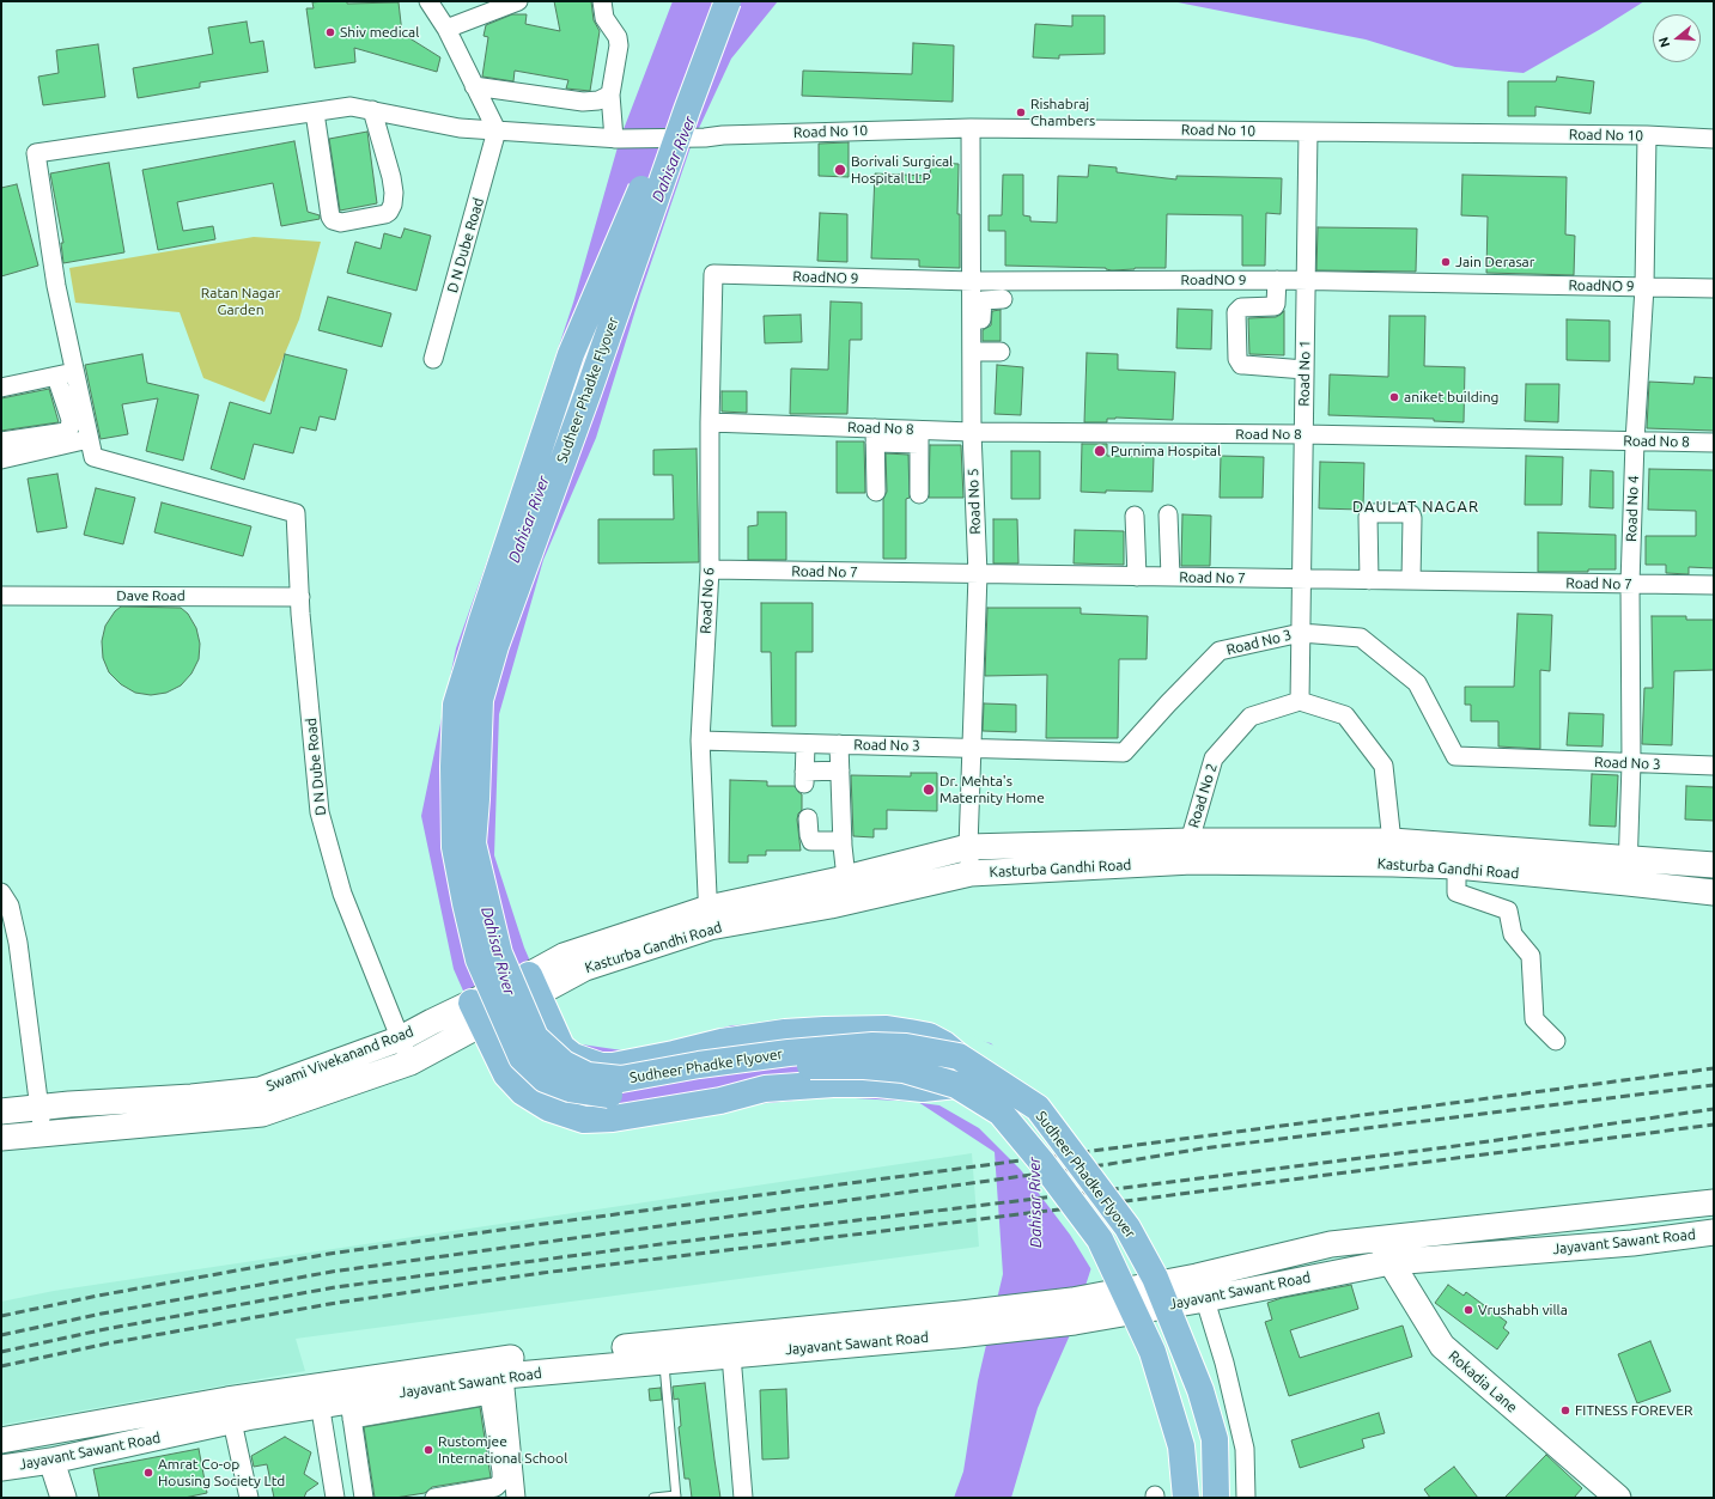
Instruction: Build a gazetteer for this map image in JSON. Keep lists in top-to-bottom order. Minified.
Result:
{"streets":{"main road":["Sudheer Phadke Flyover"],"street":["Road No 10","D N Dube Road","RoadNO 9","Road No 1","Road No 8","Road No 5","Road No 4","Road No 7","Dave Road","Road No 6","Road No 3","Road No 2","Kasturba Gandhi Road","Swami Vivekanand Road","Jayavant Sawant Road","Rokadia Lane"]},"crossings":[["Road No 10","D N Dube Road"],["Road No 10","Road No 1"],["Road No 10","Road No 5"],["Road No 10","Road No 4"],["D N Dube Road","Dave Road"],["D N Dube Road","Swami Vivekanand Road"],["RoadNO 9","Road No 1"],["RoadNO 9","Road No 5"],["RoadNO 9","Road No 4"],["RoadNO 9","Road No 6"],["Road No 1","Road No 8"],["Road No 1","Road No 7"],["Road No 1","Road No 3"],["Road No 1","Road No 2"],["Sudheer Phadke Flyover","Jayavant Sawant Road"],["Road No 8","Road No 5"],["Road No 8","Road No 4"],["Road No 8","Road No 6"],["Road No 5","Road No 7"],["Road No 5","Road No 3"],["Road No 5","Kasturba Gandhi Road"],["Road No 4","Road No 7"],["Road No 4","Road No 3"],["Road No 4","Kasturba Gandhi Road"],["Road No 7","Road No 6"],["Road No 6","Road No 3"],["Road No 6","Kasturba Gandhi Road"],["Road No 2","Kasturba Gandhi Road"],["Kasturba Gandhi Road","Swami Vivekanand Road"],["Jayavant Sawant Road","Rokadia Lane"]],"districts":["DAULAT NAGAR"],"water":["Dahisar River"],"parks":["Ratan Nagar Garden"],"places":["Shiv medical","Rishabraj Chambers","Borivali Surgical Hospital LLP","Jain Derasar","aniket building","Purnima Hospital","Dr. Mehta's Maternity Home","Vrushabh villa","FITNESS FOREVER","Rustomjee International School","Amrat Co-op Housing Society Ltd"],"north":"left"}
